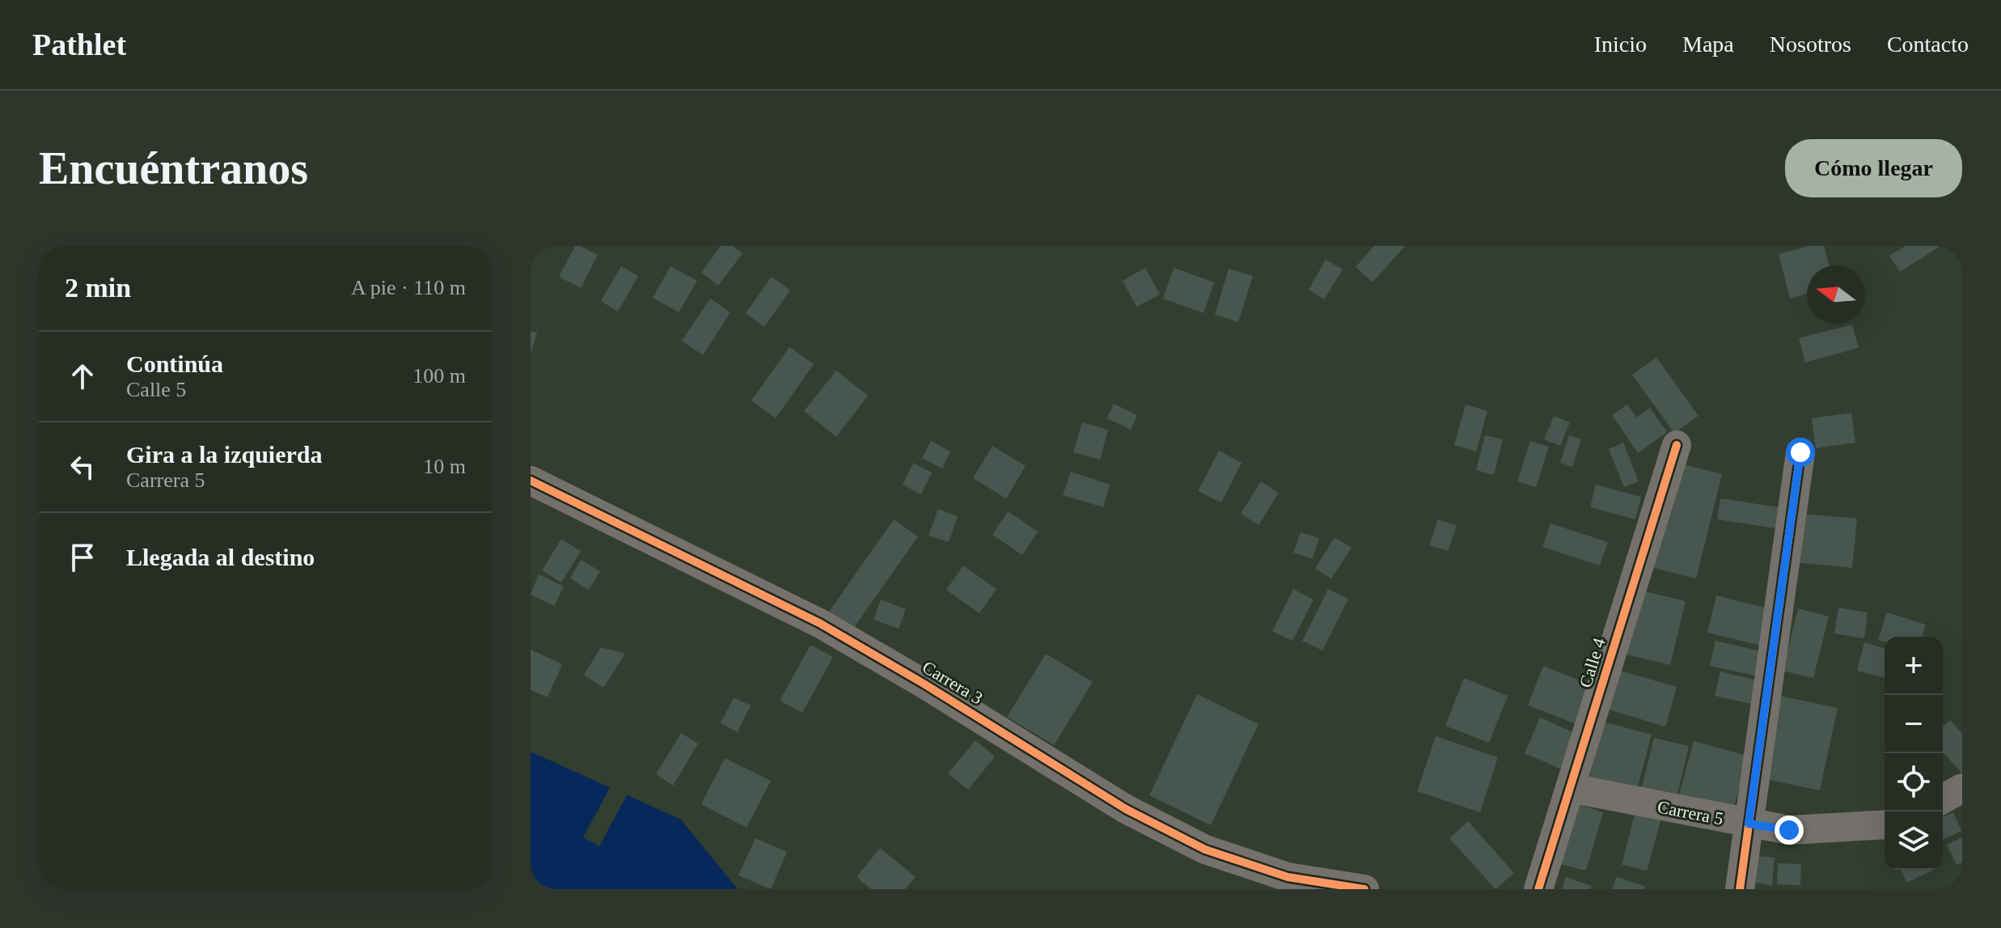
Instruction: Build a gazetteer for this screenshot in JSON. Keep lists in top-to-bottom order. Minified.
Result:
{"streets":{"street":["Calle 4","Carrera 3","Carrera 5"]},"crossings":[["Calle 4","Carrera 5"]],"north":"left","page":{"header":"Pathlet","nav":["Inicio","Mapa","Nosotros","Contacto"],"buttons":"Cómo llegar","title":"Encuéntranos","heading":["2 min","A pie · 110 m"],"list":[["Continúa","Calle 5","100 m"],["Gira a la izquierda","Carrera 5","10 m"],"Llegada al destino"],"map_buttons":["+","−"]}}
